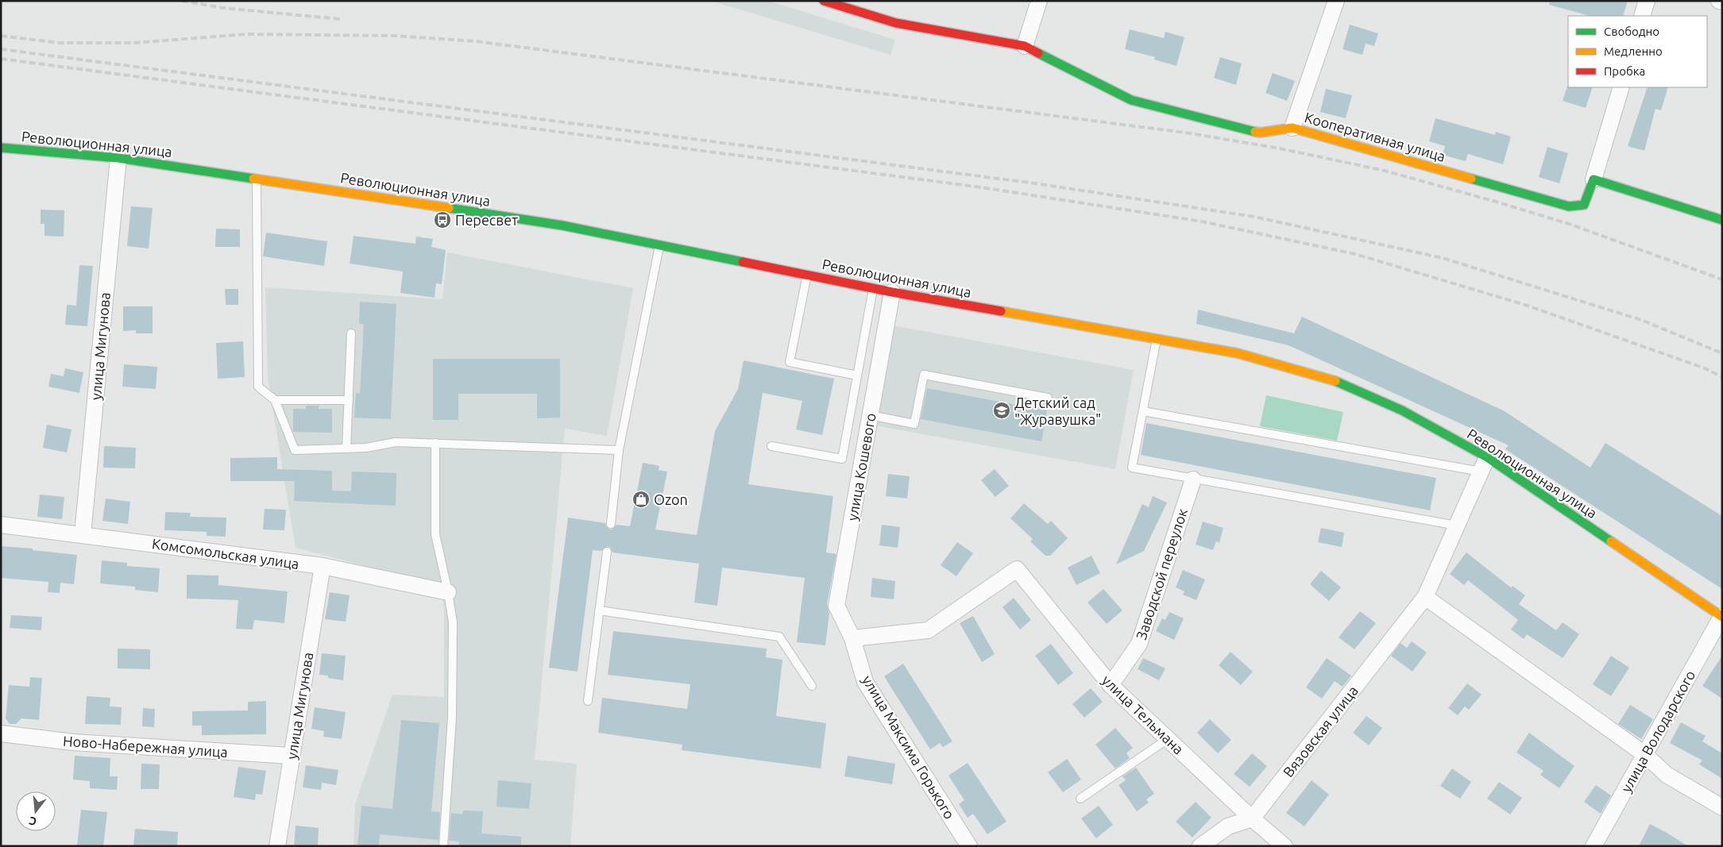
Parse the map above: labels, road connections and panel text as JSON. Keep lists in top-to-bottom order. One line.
{"streets":{"street":["Кооперативная улица","Революционная улица","улица Мигунова","улица Кошевого","Комсомольская улица","Заводской переулок","улица Тельмана","Вязовская улица","улица Володарского","Ново-Набережная улица","улица Максима Горького"]},"crossings":[["Революционная улица","улица Мигунова"],["Революционная улица","улица Кошевого"],["Революционная улица","Вязовская улица"],["Революционная улица","улица Володарского"],["улица Мигунова","Комсомольская улица"],["улица Мигунова","Ново-Набережная улица"],["улица Кошевого","улица Тельмана"],["улица Кошевого","улица Максима Горького"],["Заводской переулок","улица Тельмана"],["улица Тельмана","Вязовская улица"],["улица Тельмана","улица Максима Горького"]],"places":{"bus stop":["Пересвет"],"school or university":["Детский сад \"Журавушка\""],"shop":["Ozon"]},"legend":["Свободно","Медленно","Пробка"],"north":"bottom"}
